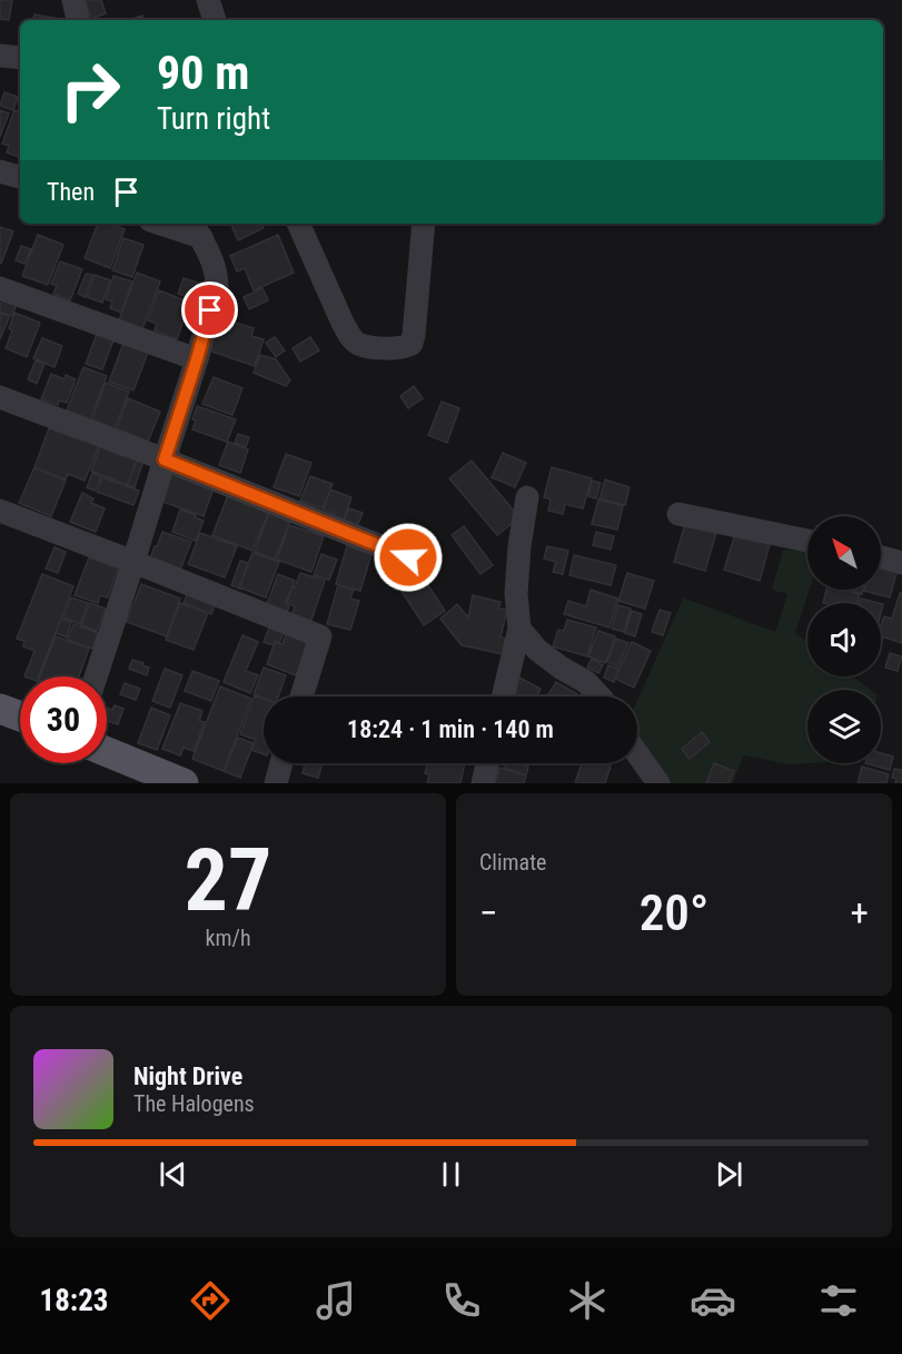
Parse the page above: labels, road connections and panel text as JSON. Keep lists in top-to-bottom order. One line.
{"north":"top left","page":{"turn":["90 m","Turn right"],"then":"Then","limit":"30","trip":"18:24 · 1 min · 140 m","tile":[["27","km/h"],"Climate"],"heat":["−","20°","+"],"song":["Night Drive","The Halogens"],"tabs":"18:23"}}
